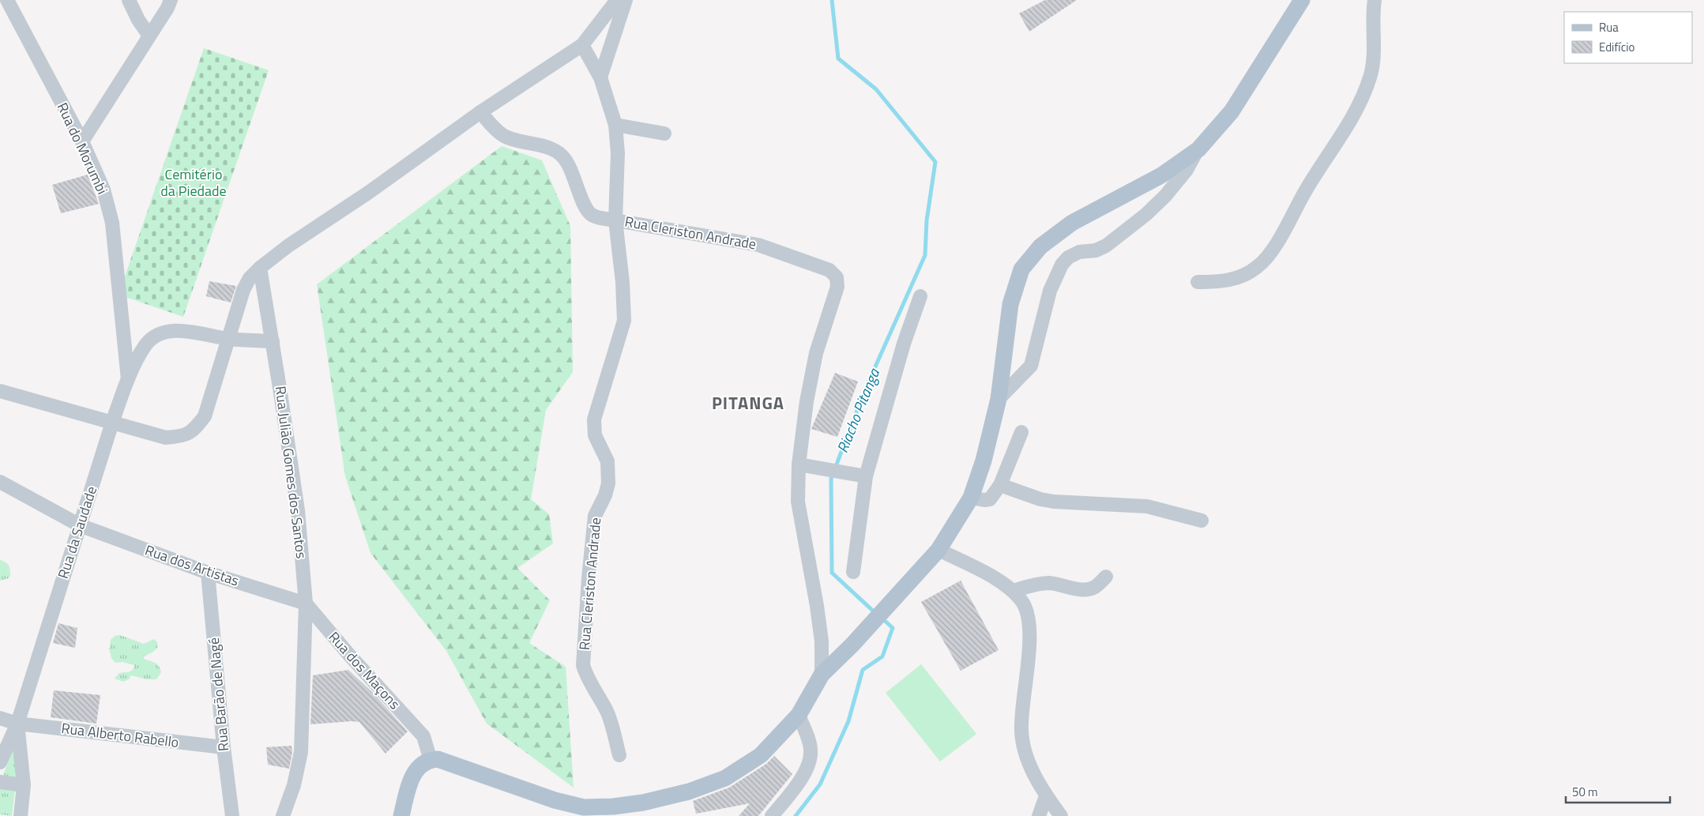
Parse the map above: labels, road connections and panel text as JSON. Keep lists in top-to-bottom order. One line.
{"streets":{"street":["Rua do Morumbi","Rua Cleriston Andrade","Rua Julião Gomes dos Santos","Rua da Saudade","Rua dos Artistas","Rua dos Maçons","Rua Barão de Nagé","Rua Alberto Rabello"]},"crossings":[["Rua do Morumbi","Rua da Saudade"],["Rua Julião Gomes dos Santos","Rua dos Artistas"],["Rua Julião Gomes dos Santos","Rua dos Maçons"],["Rua da Saudade","Rua dos Artistas"],["Rua da Saudade","Rua Alberto Rabello"],["Rua dos Artistas","Rua dos Maçons"],["Rua dos Artistas","Rua Barão de Nagé"],["Rua Barão de Nagé","Rua Alberto Rabello"]],"districts":["PITANGA"],"water":["Riacho Pitanga"],"parks":["Cemitério da Piedade"],"legend":["Rua","Edifício"],"scale_bar":"50 m"}
